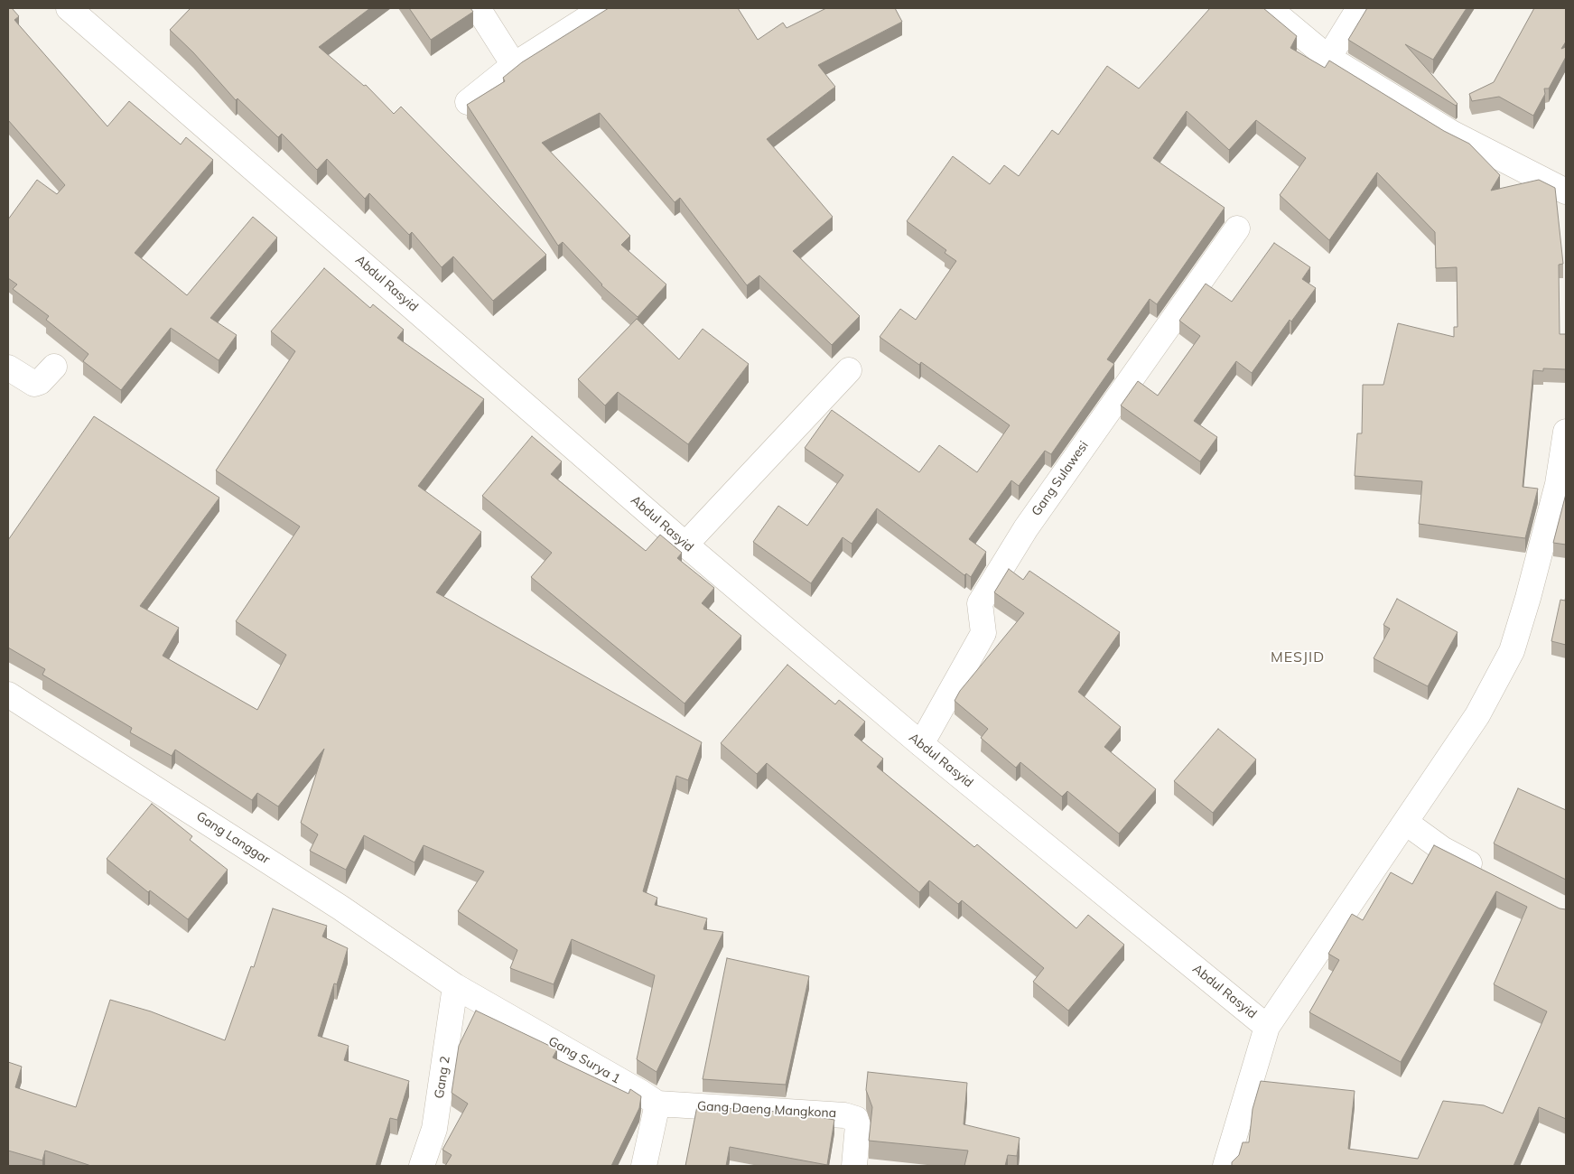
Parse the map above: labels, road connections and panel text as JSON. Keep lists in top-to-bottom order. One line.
{"streets":{"street":["Abdul Rasyid","Gang Sulawesi","Gang Langgar","Gang Surya 1","Gang 2","Gang Daeng Mangkona"]},"crossings":[["Abdul Rasyid","Gang Sulawesi"],["Gang Langgar","Gang Surya 1"],["Gang Langgar","Gang 2"],["Gang Surya 1","Gang 2"],["Gang Surya 1","Gang Daeng Mangkona"]],"districts":["MESJID"]}
